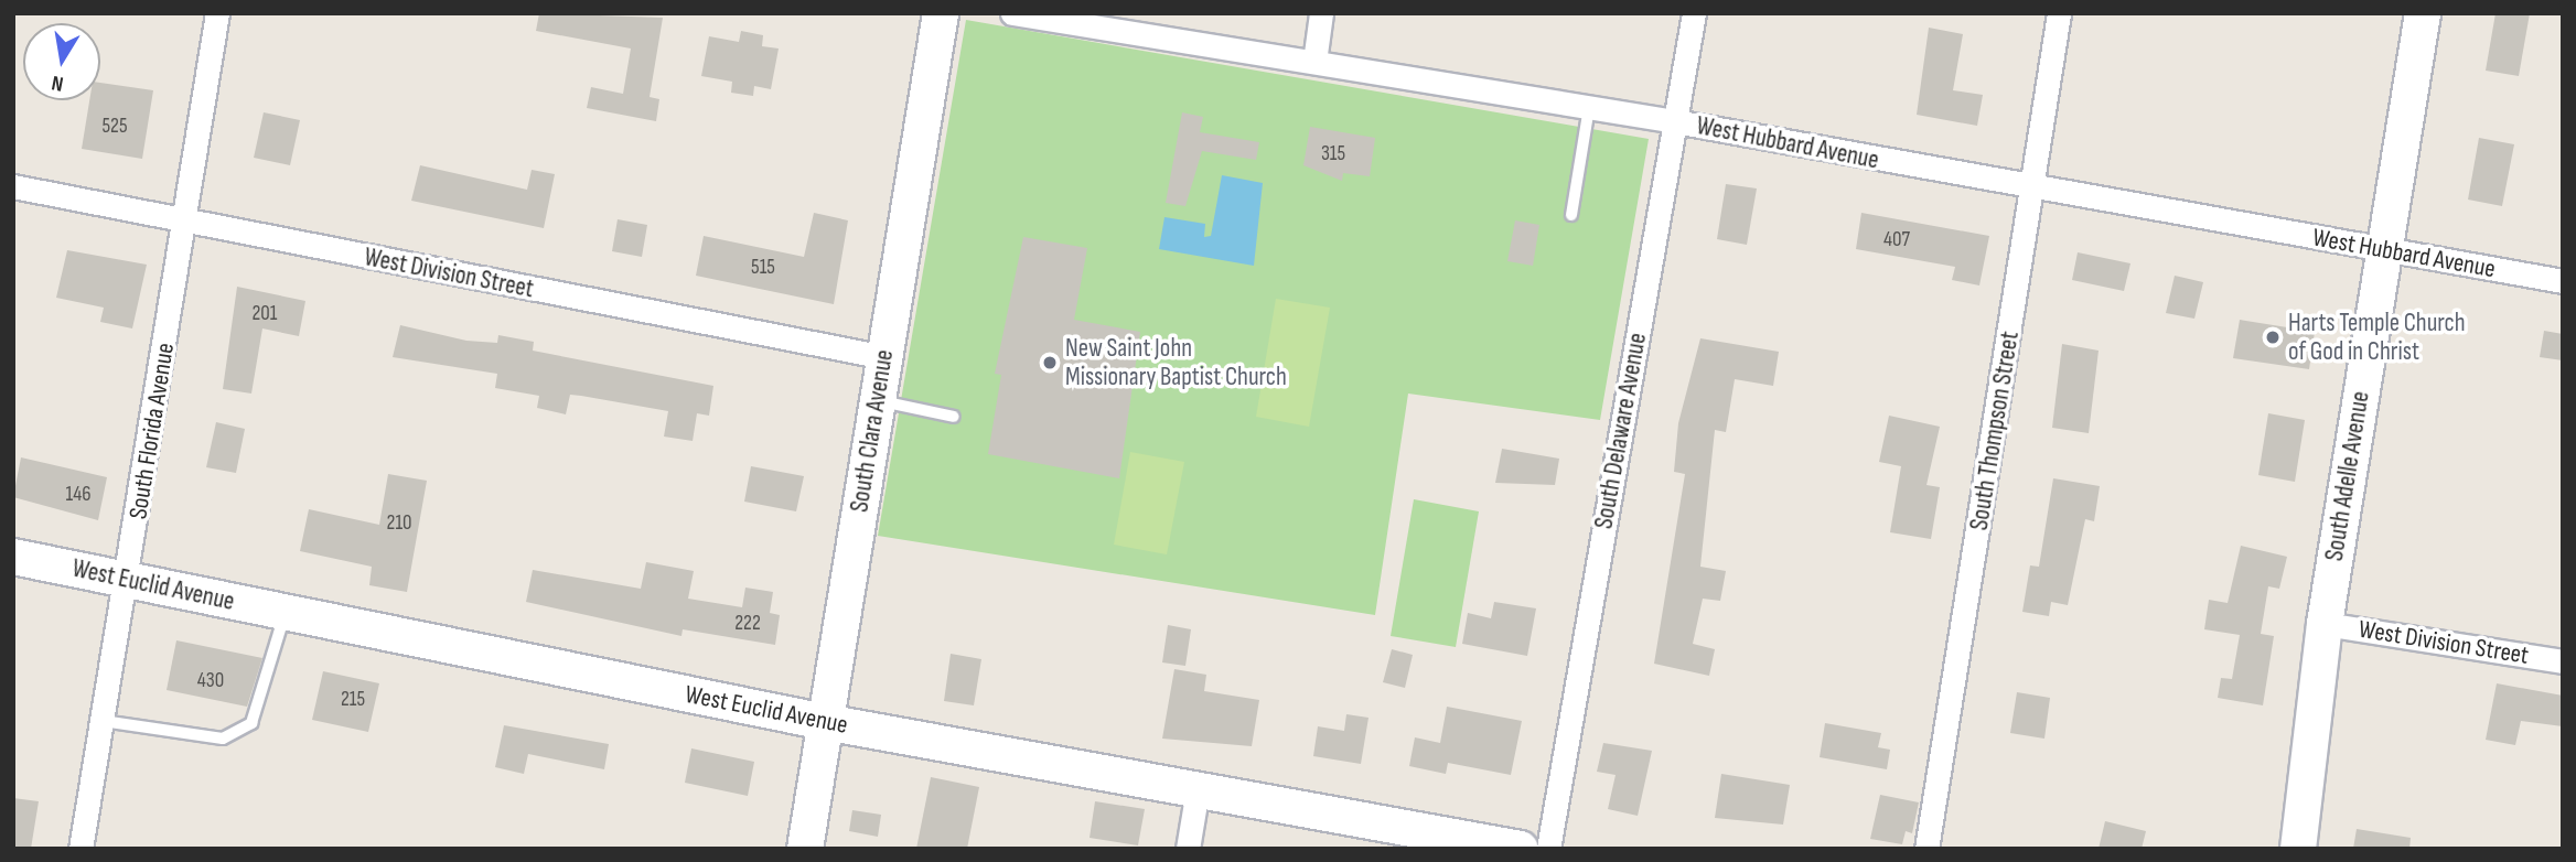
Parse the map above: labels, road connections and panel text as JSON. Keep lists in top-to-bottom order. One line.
{"streets":{"street":["West Hubbard Avenue","West Division Street","South Florida Avenue","South Clara Avenue","South Delaware Avenue","South Thompson Street","South Adelle Avenue","West Euclid Avenue"]},"crossings":[["West Hubbard Avenue","South Delaware Avenue"],["West Hubbard Avenue","South Thompson Street"],["West Hubbard Avenue","South Adelle Avenue"],["West Division Street","South Florida Avenue"],["West Division Street","South Clara Avenue"],["West Division Street","South Adelle Avenue"],["South Florida Avenue","West Euclid Avenue"],["South Clara Avenue","West Euclid Avenue"]],"places":["Harts Temple Church of God in Christ","New Saint John Missionary Baptist Church"],"house_numbers":["525","315","407","515","201","146","210","222","430","215"],"north":"bottom"}
